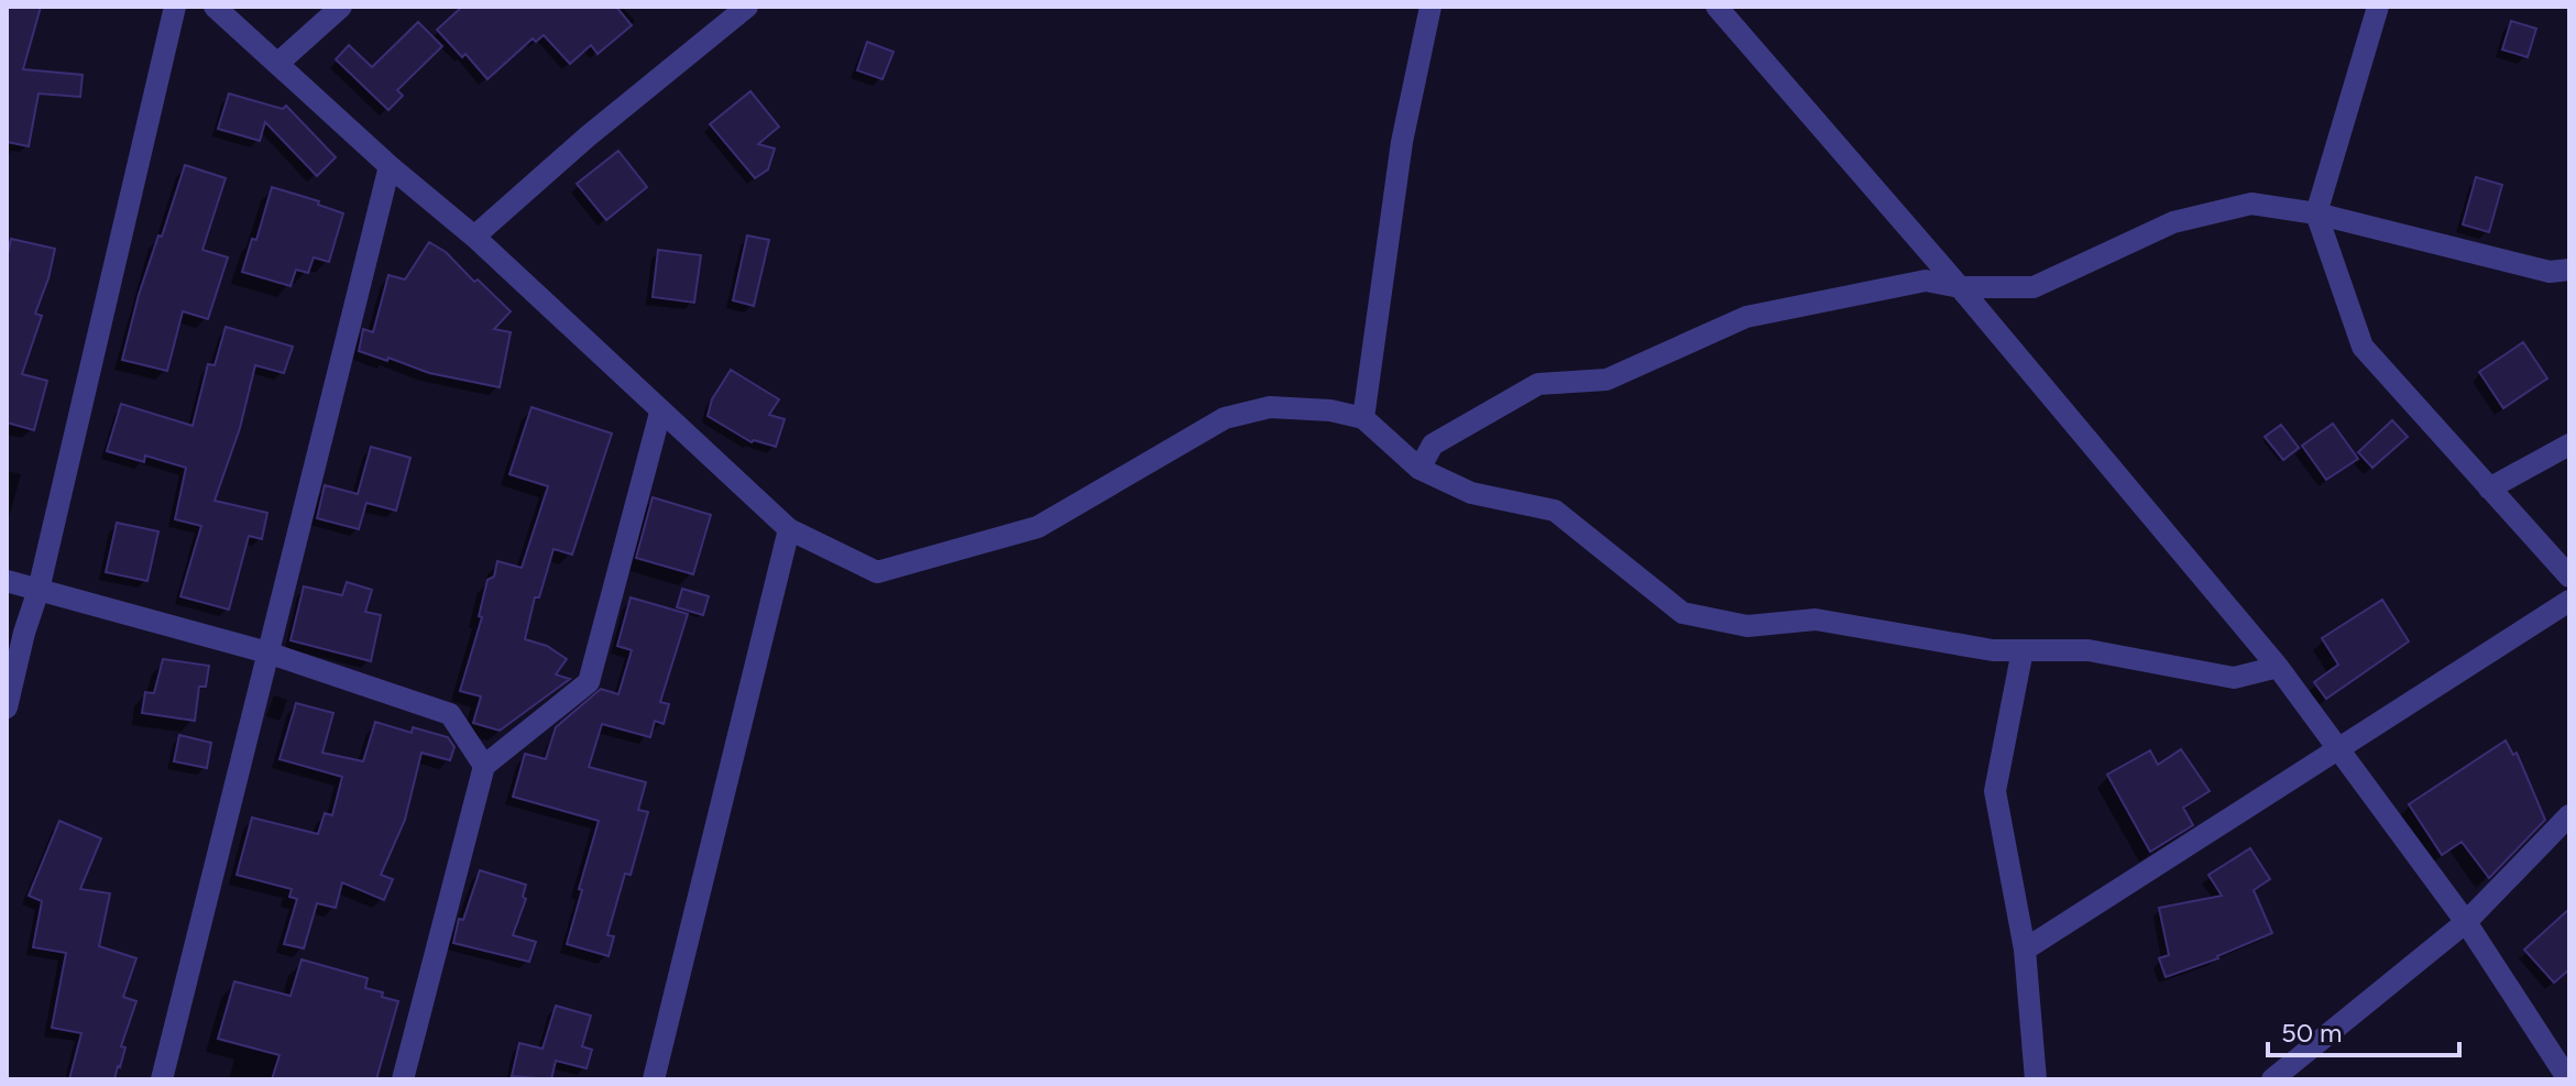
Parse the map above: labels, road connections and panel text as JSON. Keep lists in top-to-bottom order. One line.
{"scale_bar":"50 m"}
